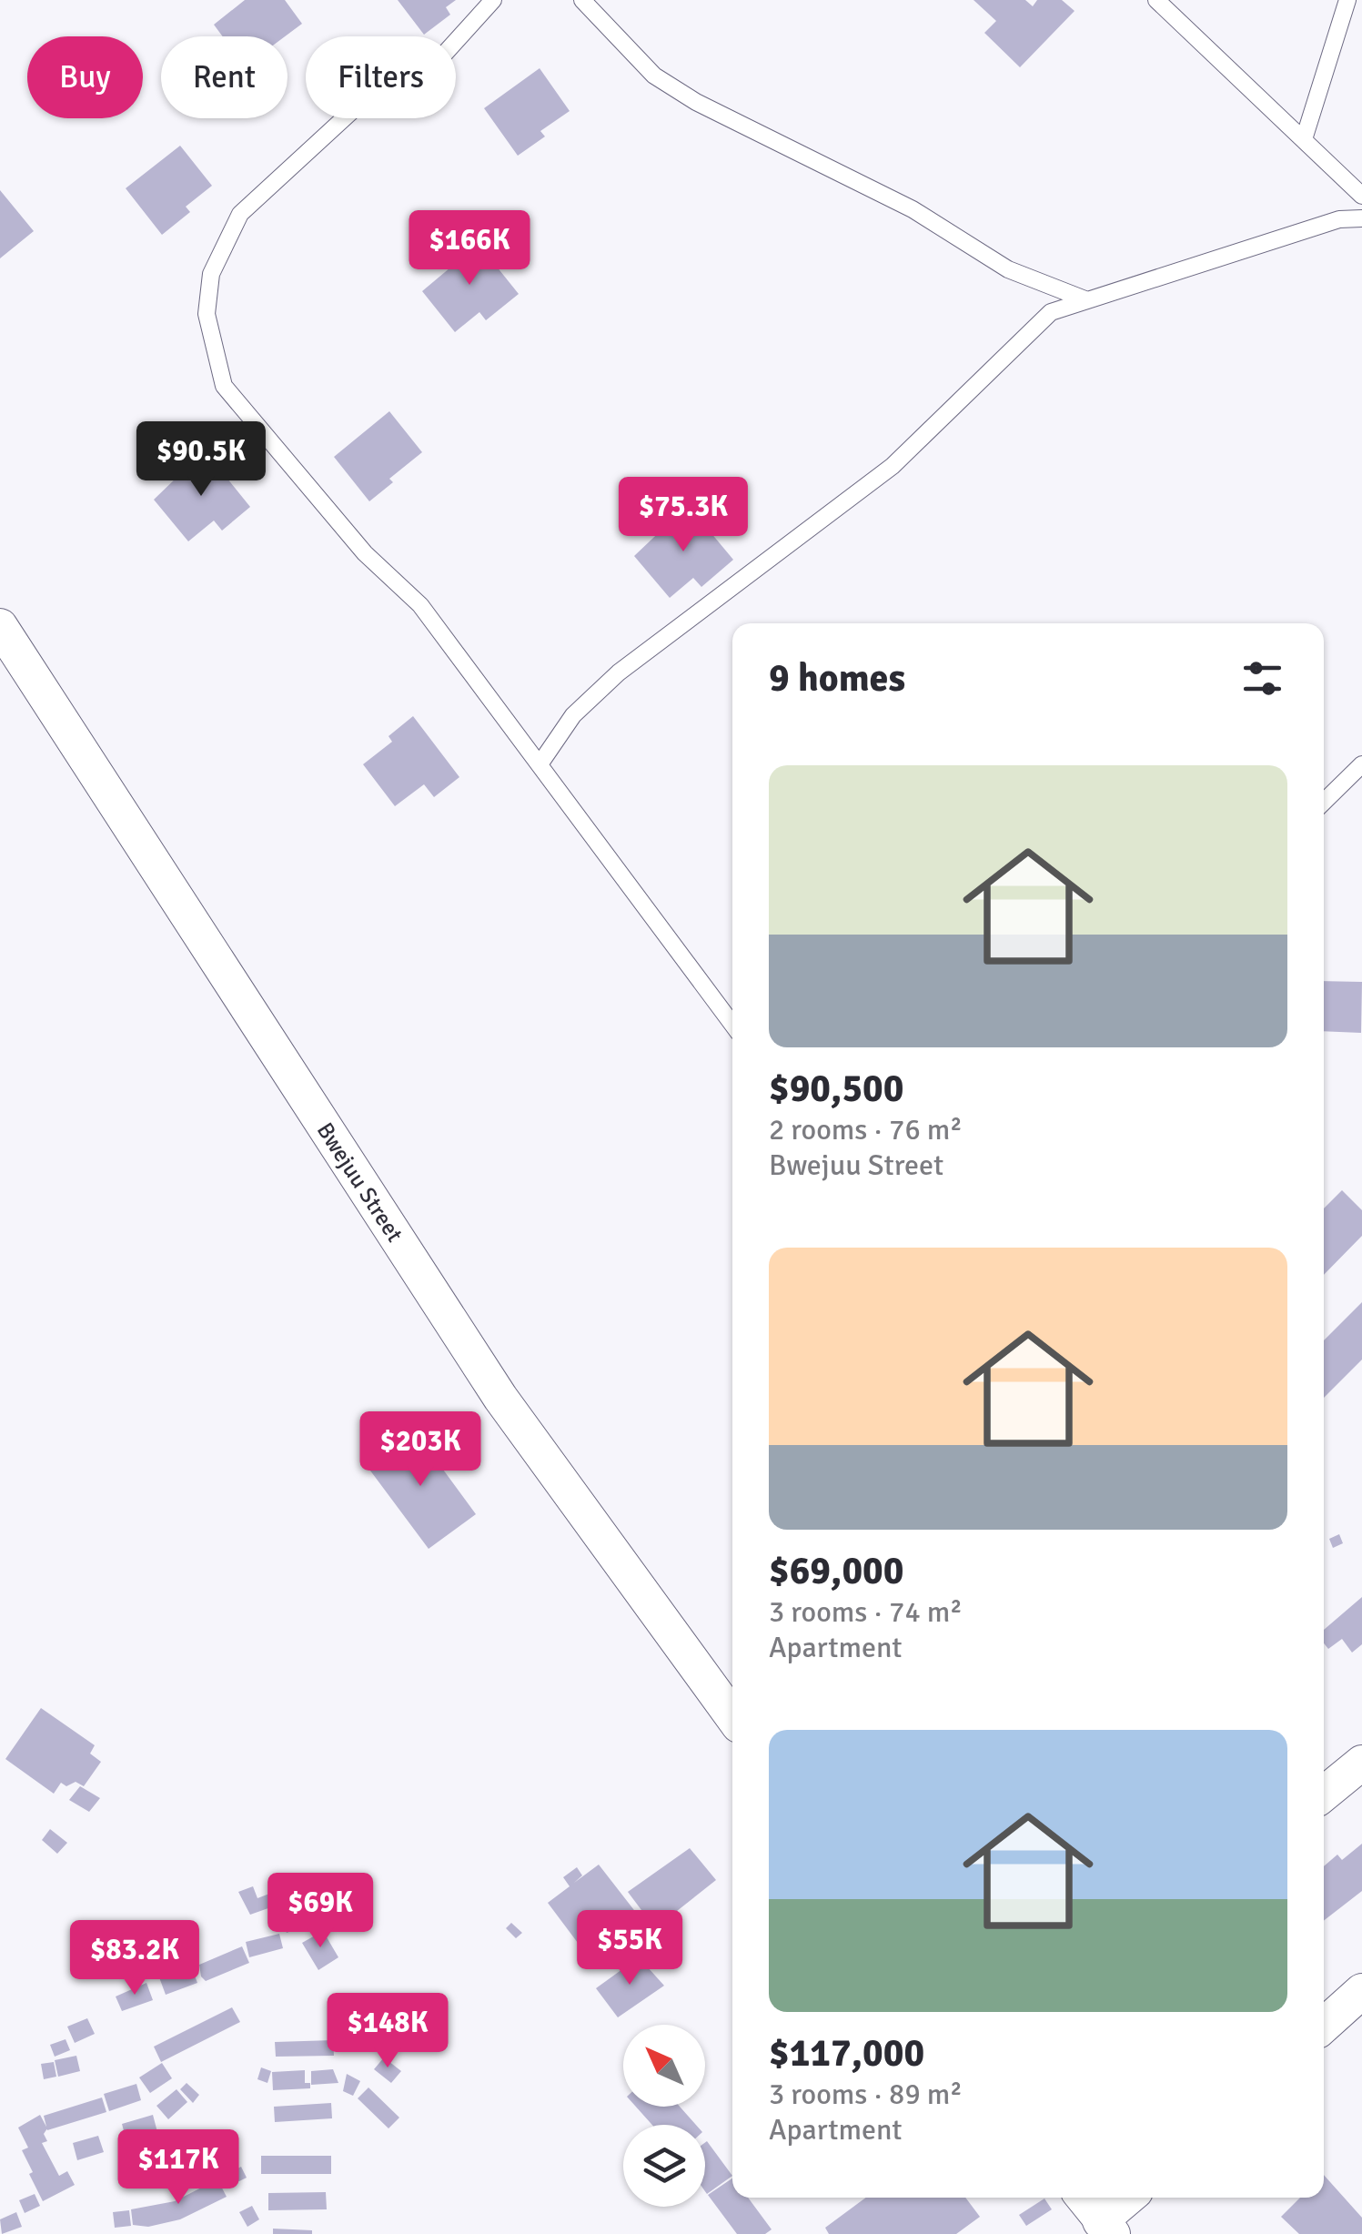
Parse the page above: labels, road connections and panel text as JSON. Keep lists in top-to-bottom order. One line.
{"streets":{"street":["Bwejuu Street"]},"north":"top left","page":{"chip":["Buy","Rent","Filters"],"price":["$166K","$90.5K","$75.3K","$203K","$69K","$55K","$83.2K","$148K","$117K"],"heading":"9 homes","list":[{"name":"$90,500","note":"2 rooms · 76 m² · Bwejuu Street"},{"name":"$69,000","note":"3 rooms · 74 m² · Apartment"},{"name":"$117,000","note":"3 rooms · 89 m² · Apartment"}]}}
